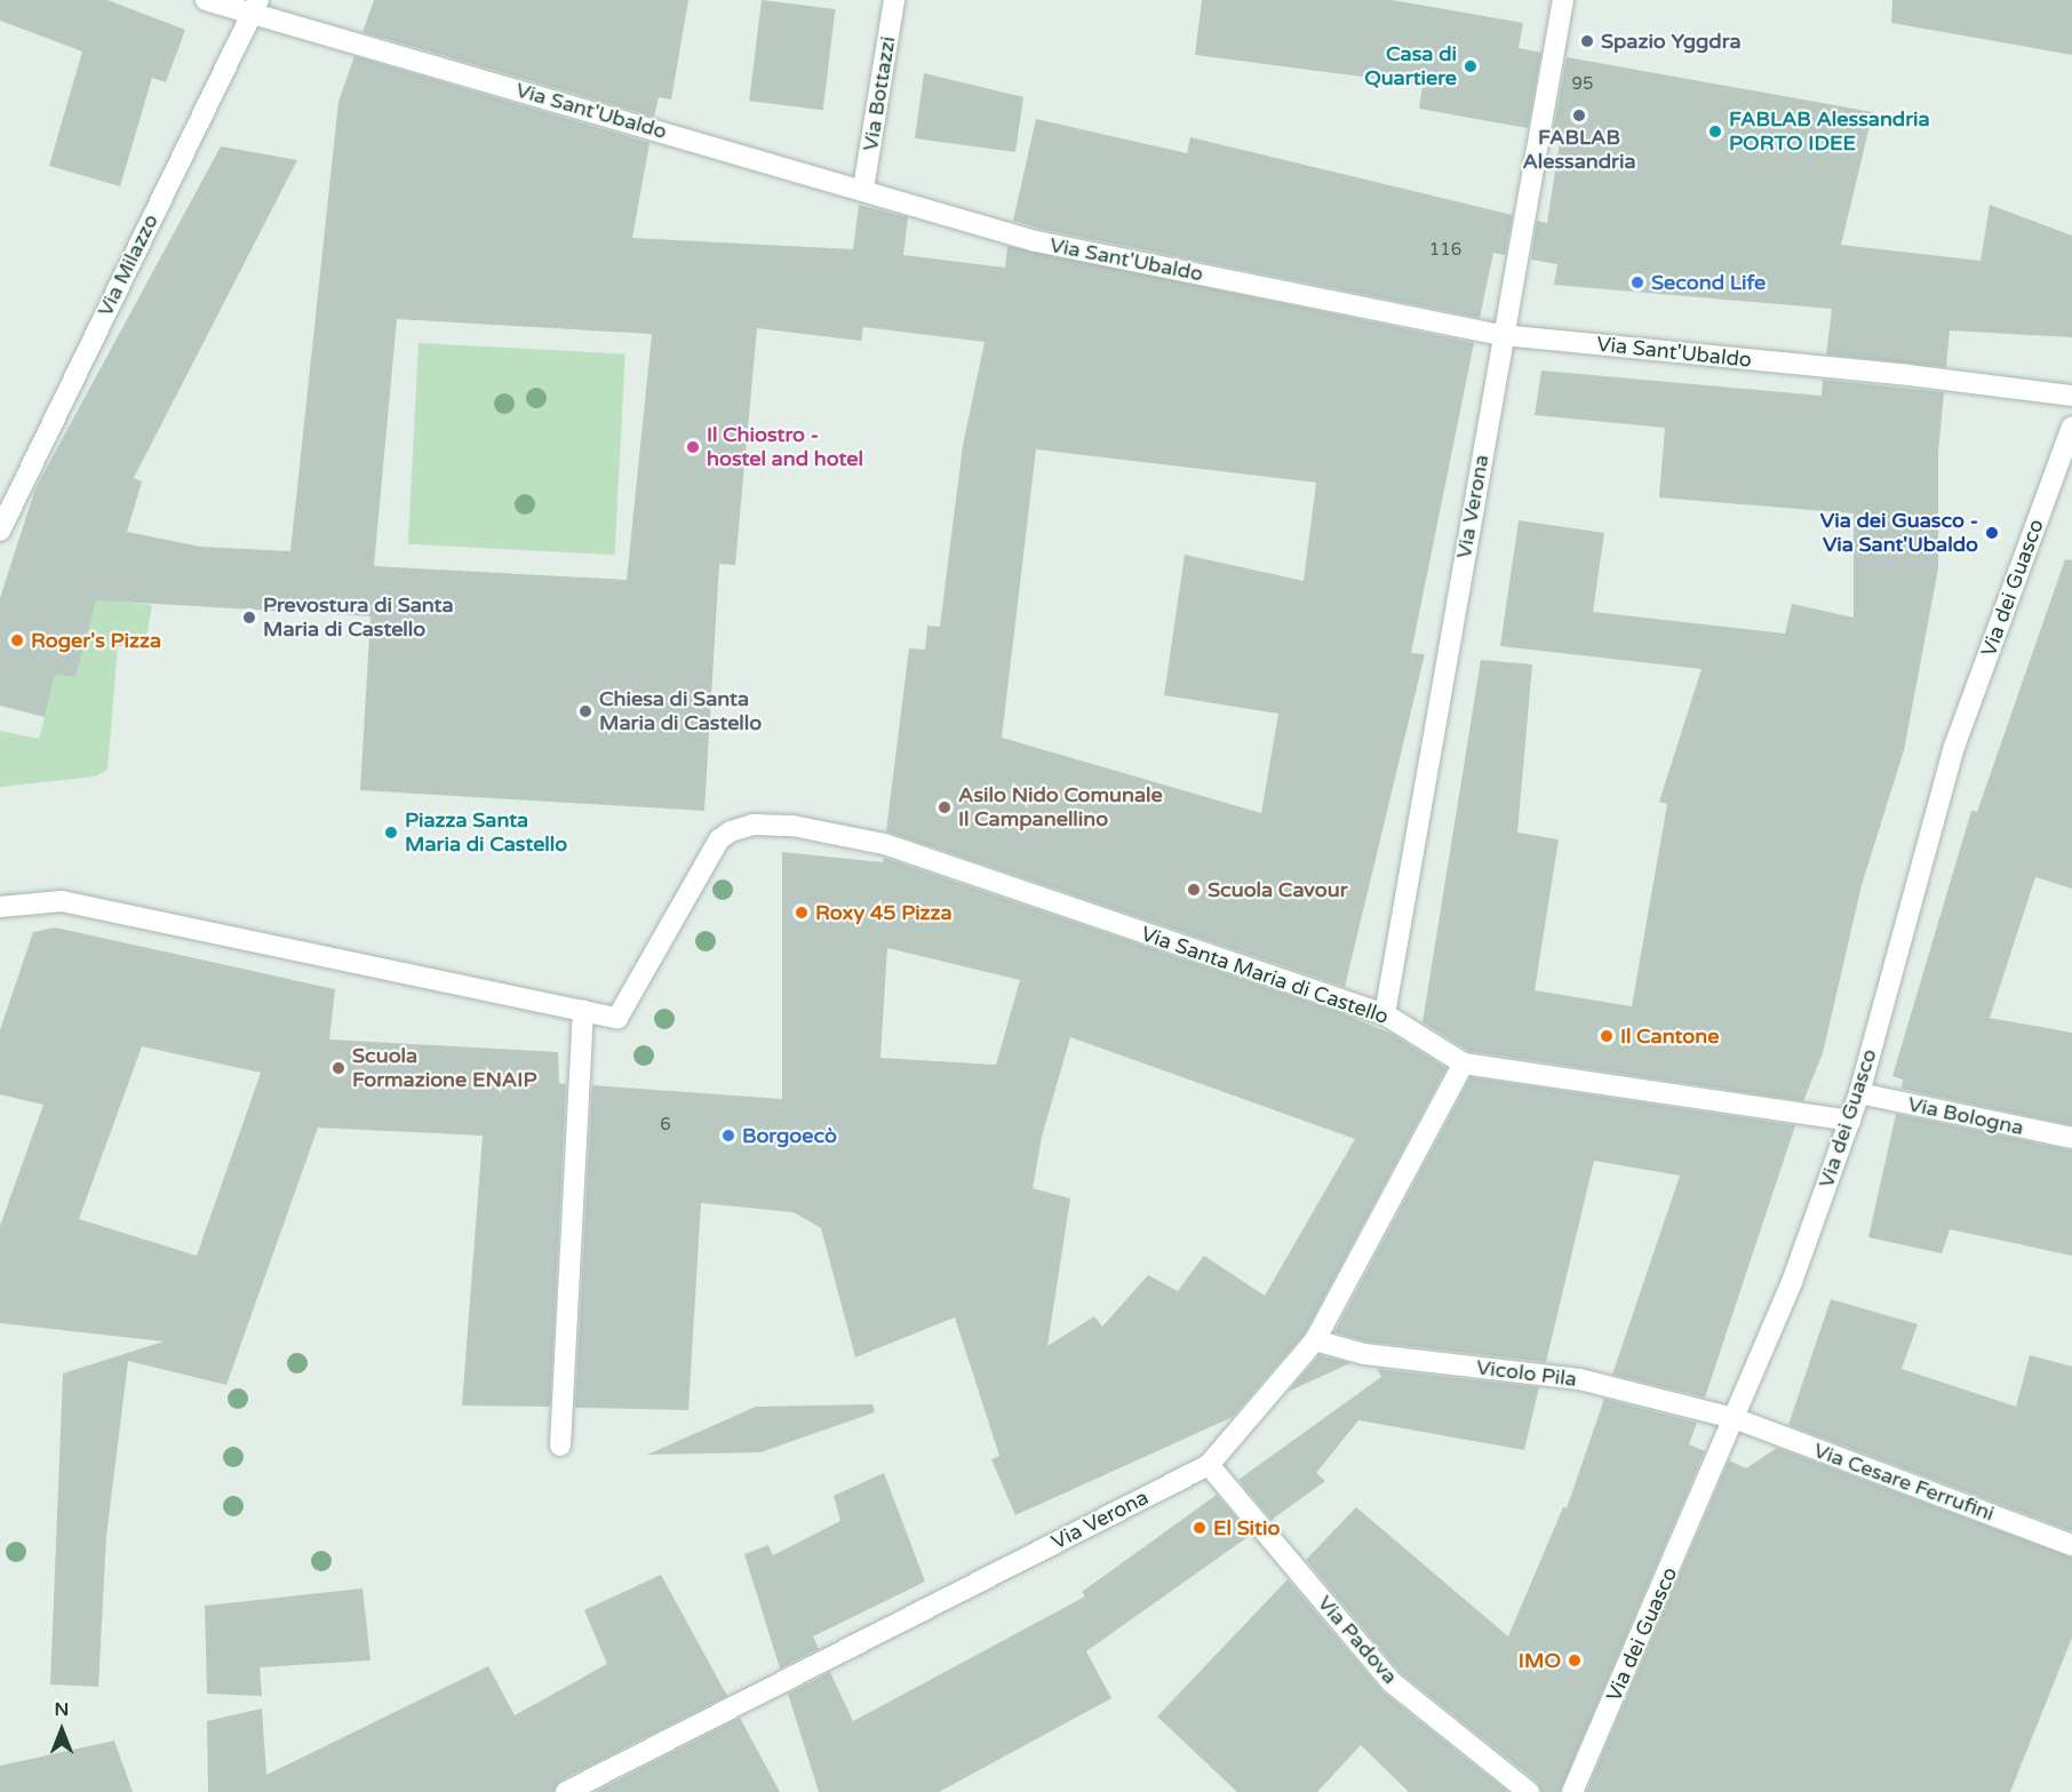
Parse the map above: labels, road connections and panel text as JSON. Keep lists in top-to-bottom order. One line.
{"streets":{"street":["Via Bottazzi","Via Sant'Ubaldo","Via Milazzo","Via Verona","Via dei Guasco","Via Santa Maria di Castello","Via Bologna","Vicolo Pila","Via Cesare Ferrufini","Via Padova"]},"crossings":[["Via Bottazzi","Via Sant'Ubaldo"],["Via Sant'Ubaldo","Via Milazzo"],["Via Sant'Ubaldo","Via Verona"],["Via Verona","Via Santa Maria di Castello"],["Via Verona","Vicolo Pila"],["Via Verona","Via Padova"],["Via dei Guasco","Via Santa Maria di Castello"],["Via dei Guasco","Via Bologna"],["Via dei Guasco","Vicolo Pila"],["Via dei Guasco","Via Cesare Ferrufini"],["Vicolo Pila","Via Cesare Ferrufini"]],"places":["Spazio Yggdra","Casa di Quartiere","FABLAB Alessandria","FABLAB Alessandria PORTO IDEE","Second Life","Il Chiostro - hostel and hotel","Via dei Guasco - Via Sant'Ubaldo","Prevostura di Santa Maria di Castello","Roger's Pizza","Chiesa di Santa Maria di Castello","Asilo Nido Comunale Il Campanellino","Piazza Santa Maria di Castello","Scuola Cavour","Roxy 45 Pizza","Il Cantone","Scuola Formazione ENAIP","Borgoecò","El Sitio","IMO"],"house_numbers":["95","116","6"],"north":"top"}
